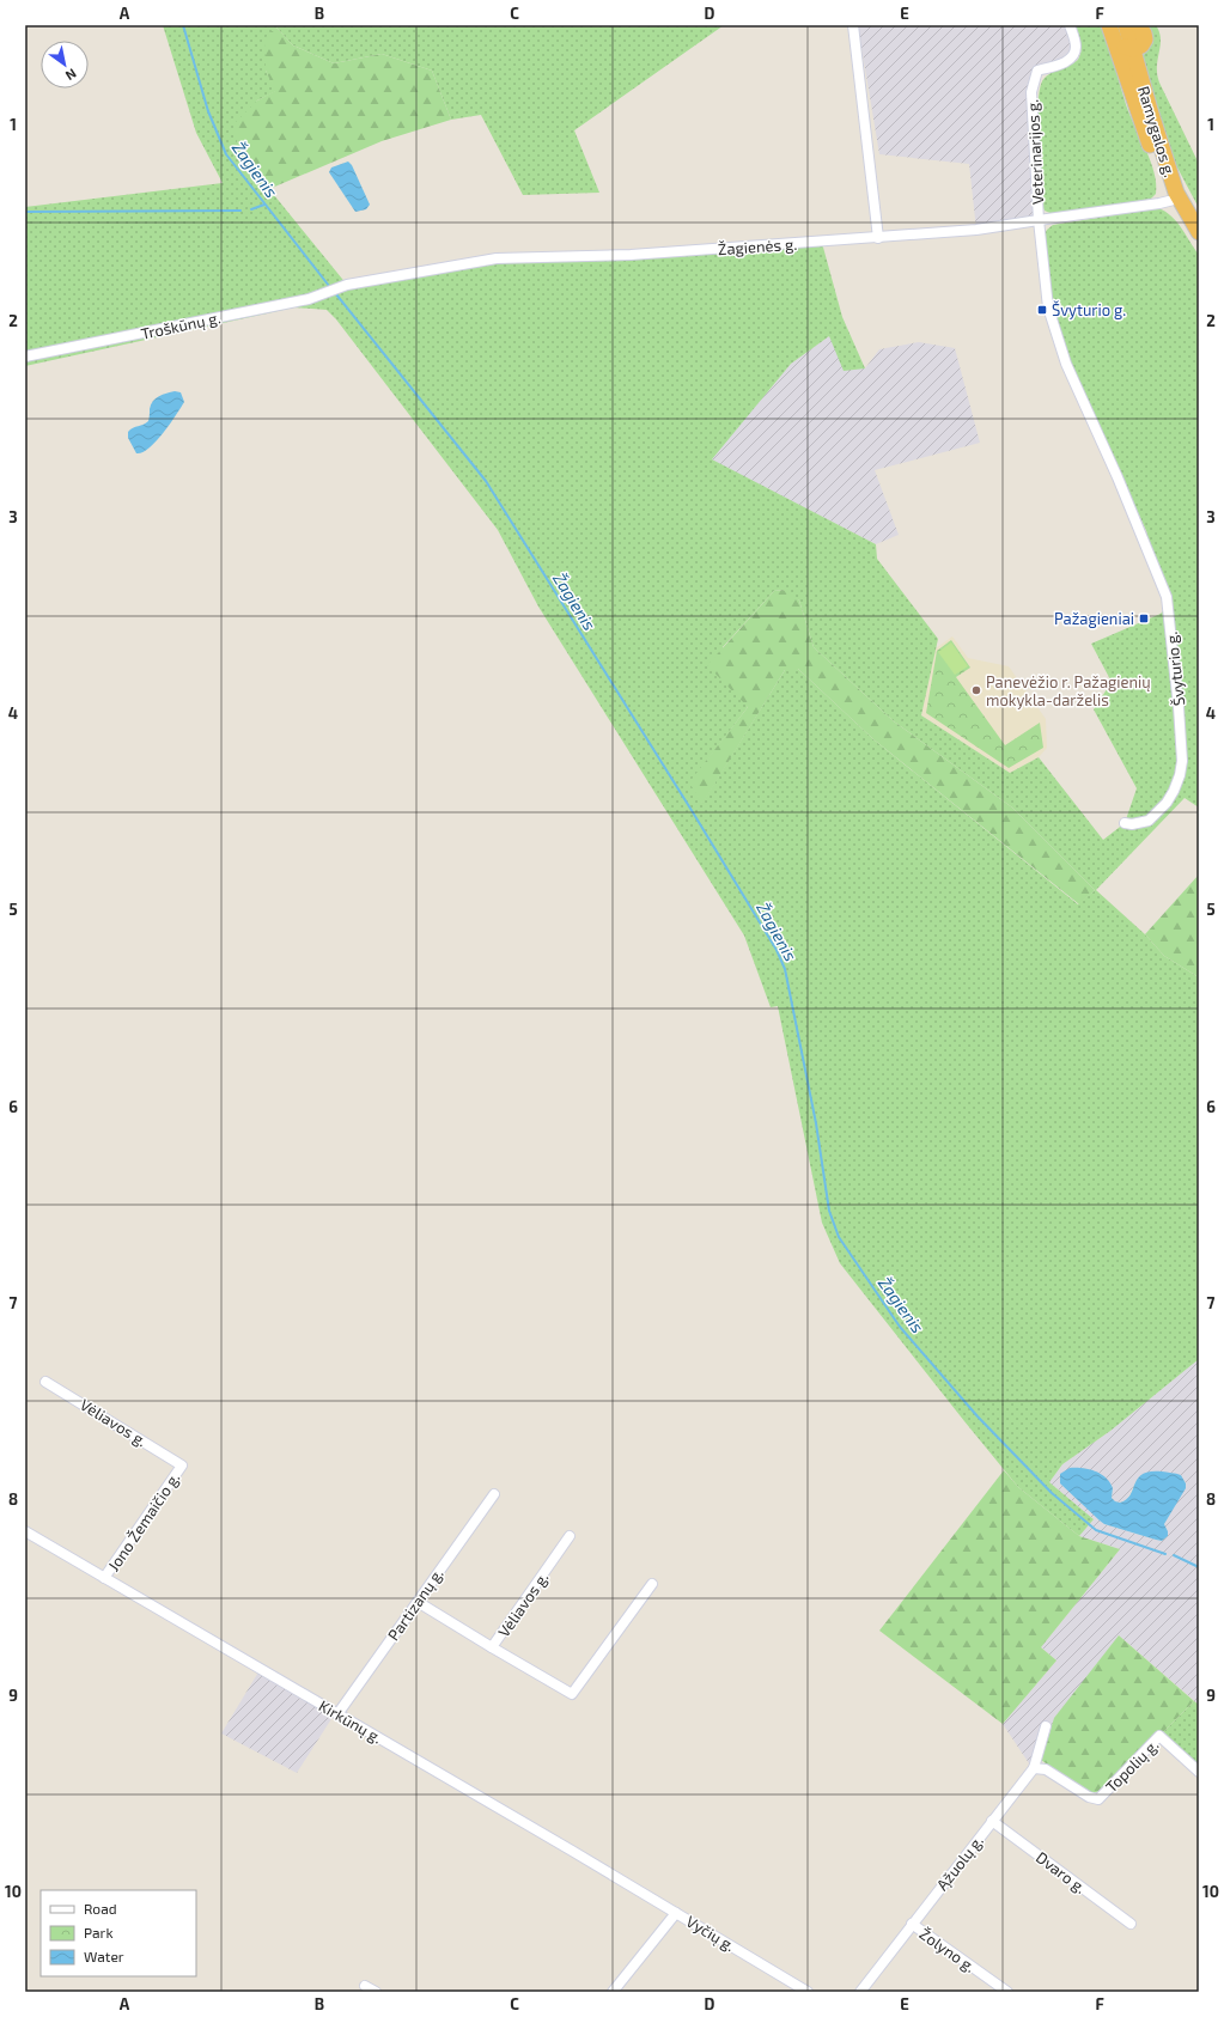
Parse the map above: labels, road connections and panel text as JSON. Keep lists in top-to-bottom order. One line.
{"streets":{"highway":["Ramygalos g."],"street":["Veterinarijos g.","Žagienės g.","Troškūnų g.","Švyturio g.","Vėliavos g.","Jono Žemaičio g.","Partizanų g.","Kirkūnų g.","Topolių g.","Ąžuolų g.","Dvaro g.","Vyčių g.","Žolyno g."]},"crossings":[["Ramygalos g.","Žagienės g."],["Veterinarijos g.","Žagienės g."],["Veterinarijos g.","Švyturio g."],["Žagienės g.","Troškūnų g."],["Žagienės g.","Švyturio g."],["Vėliavos g.","Jono Žemaičio g."],["Vėliavos g.","Partizanų g."],["Jono Žemaičio g.","Kirkūnų g."],["Partizanų g.","Kirkūnų g."],["Kirkūnų g.","Vyčių g."],["Topolių g.","Ąžuolų g."],["Ąžuolų g.","Dvaro g."],["Ąžuolų g.","Žolyno g."]],"water":["Žagienis"],"places":{"transit":["Švyturio g.","Pažagieniai"],"other":["Panevėžio r. Pažagienių mokykla-darželis"]},"legend":["Road","Park","Water"],"north":"bottom right","grid":{"columns":["A","B","C","D","E","F"],"rows":["1","2","3","4","5","6","7","8","9","10"]}}
